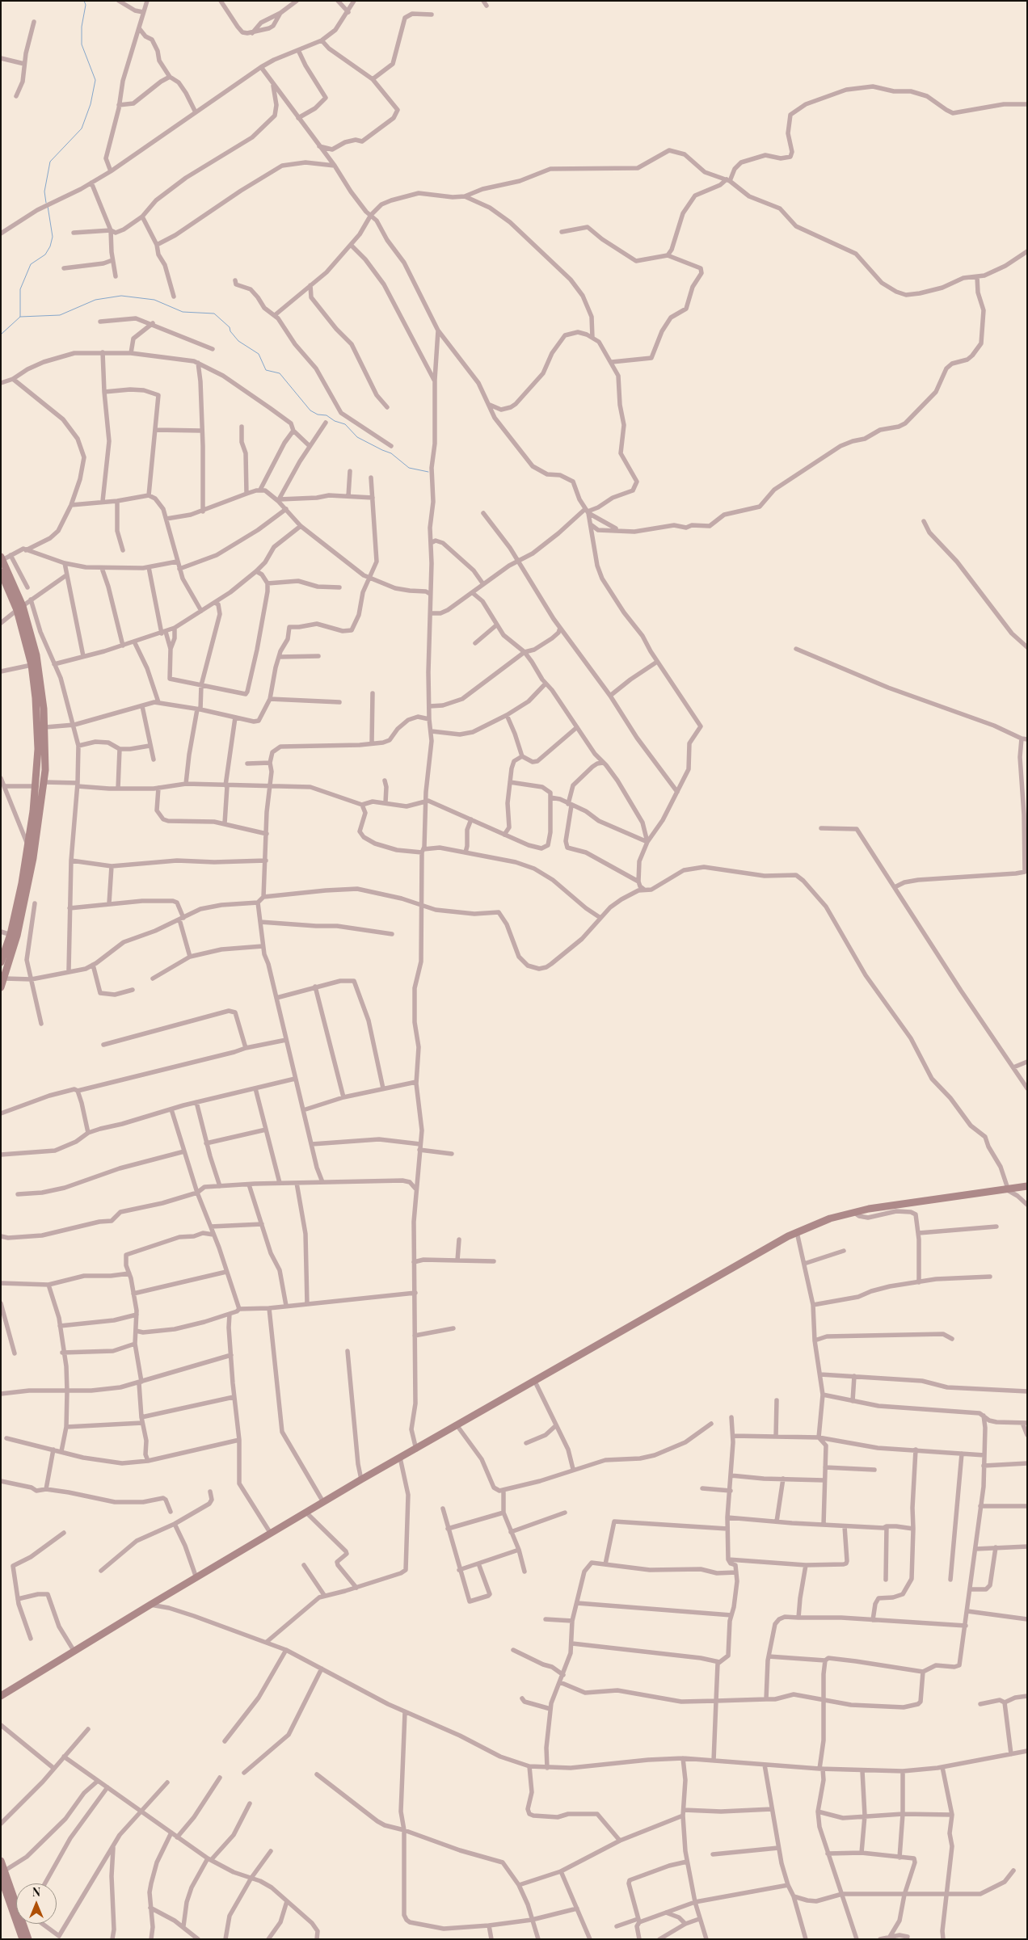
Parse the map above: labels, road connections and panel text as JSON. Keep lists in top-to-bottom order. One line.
{"north":"top"}
